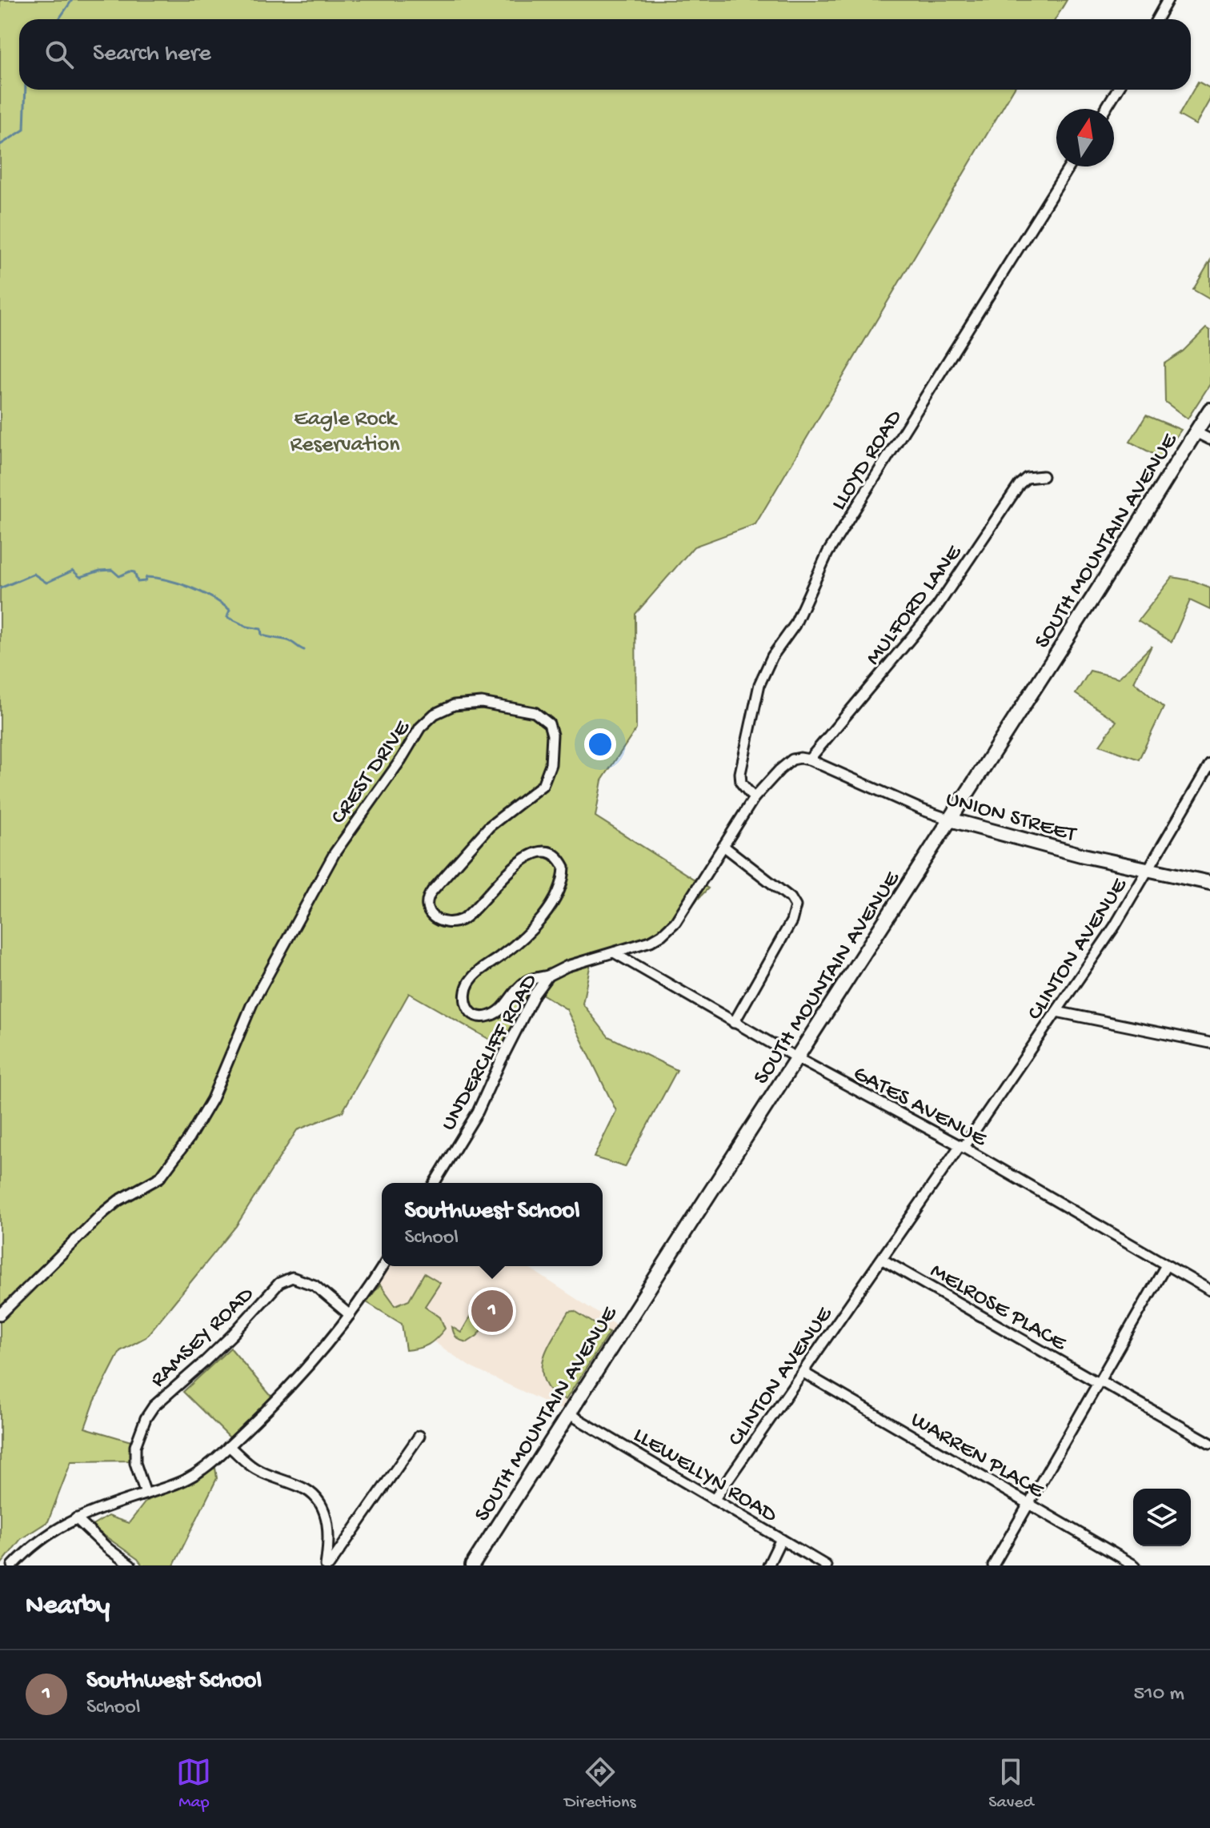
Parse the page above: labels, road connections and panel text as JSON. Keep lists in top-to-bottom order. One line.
{"streets":{"street":["LLOYD ROAD","SOUTH MOUNTAIN AVENUE","MULFORD LANE","CREST DRIVE","UNION STREET","CLINTON AVENUE","UNDERCLIFF ROAD","GATES AVENUE","MELROSE PLACE","RAMSEY ROAD","WARREN PLACE","LLEWELLYN ROAD"]},"crossings":[["LLOYD ROAD","UNDERCLIFF ROAD"],["SOUTH MOUNTAIN AVENUE","UNION STREET"],["SOUTH MOUNTAIN AVENUE","GATES AVENUE"],["SOUTH MOUNTAIN AVENUE","LLEWELLYN ROAD"],["MULFORD LANE","UNION STREET"],["MULFORD LANE","UNDERCLIFF ROAD"],["CREST DRIVE","UNDERCLIFF ROAD"],["UNION STREET","CLINTON AVENUE"],["UNION STREET","UNDERCLIFF ROAD"],["CLINTON AVENUE","GATES AVENUE"],["CLINTON AVENUE","MELROSE PLACE"],["CLINTON AVENUE","WARREN PLACE"],["CLINTON AVENUE","LLEWELLYN ROAD"],["UNDERCLIFF ROAD","GATES AVENUE"]],"parks":["Eagle Rock Reservation"],"north":"top","page":{"search":"Search here","popup":["Southwest School","School"],"pins":"1","heading":"Nearby","list":[{"mark":"1","name":"Southwest School","note":"School","value":"510 m"}],"nav":["Map","Directions","Saved"]}}
